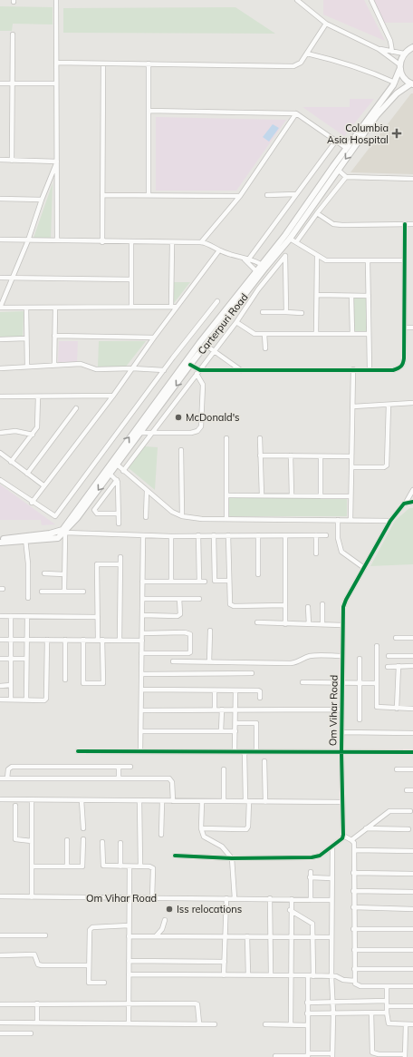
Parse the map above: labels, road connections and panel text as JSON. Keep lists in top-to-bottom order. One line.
{"streets":{"main road":["Carterpuri Road"],"street":["Om Vihar Road"]},"places":{"health":["Columbia Asia Hospital"],"other":["McDonald's","Iss relocations"]}}
